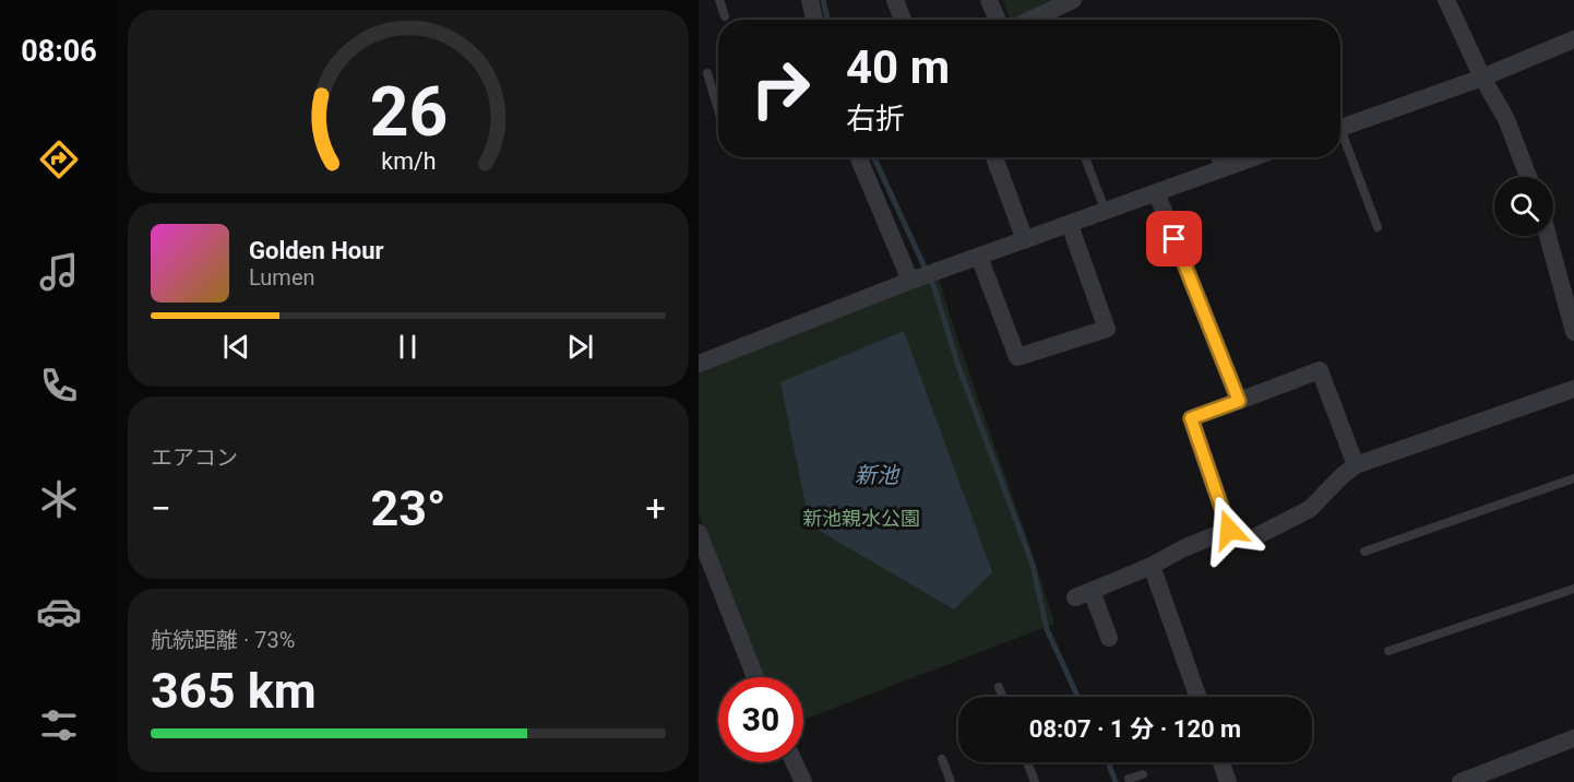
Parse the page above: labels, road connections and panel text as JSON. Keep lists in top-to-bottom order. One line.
{"water":["新池"],"parks":["新池親水公園"],"page":{"tabs":"08:06","turn":["40 m","右折"],"song":["Golden Hour","Lumen"],"tile":["エアコン",["航続距離 · 73%","365 km"]],"heat":["−","23°","+"],"limit":"30","trip":"08:07 · 1 分 · 120 m","gauge":["26","km/h"]}}
